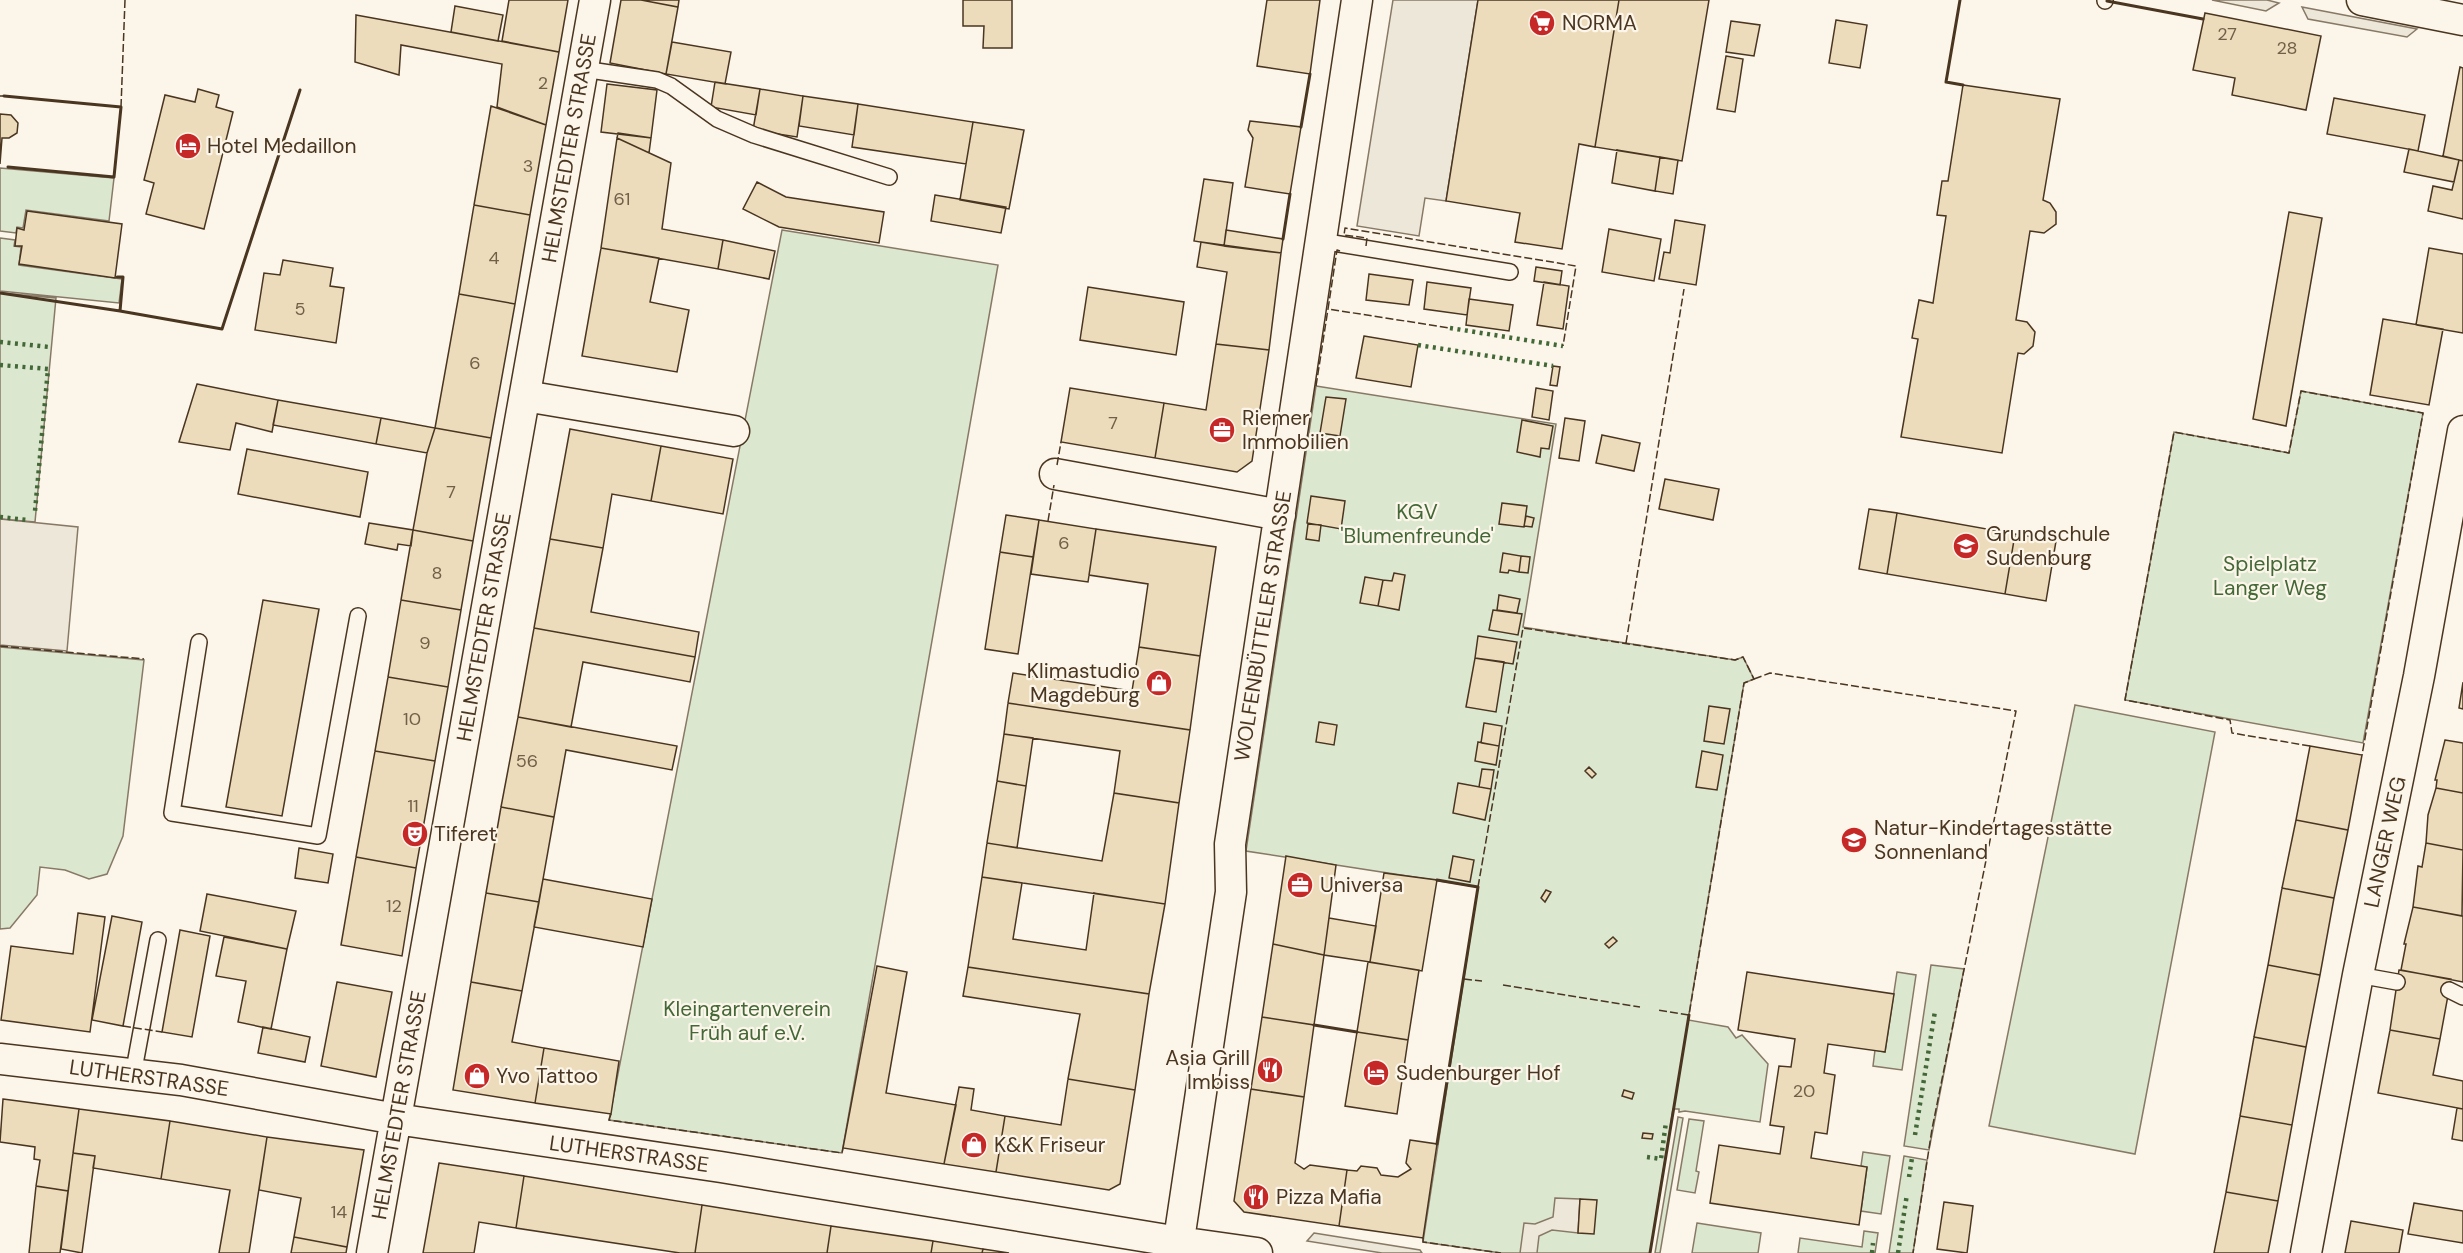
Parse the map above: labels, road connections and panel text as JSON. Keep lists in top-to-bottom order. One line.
{"streets":{"street":["HELMSTEDTER STRASSE","WOLFENBÜTTELER STRASSE","LANGER WEG","LUTHERSTRASSE"]},"crossings":[["HELMSTEDTER STRASSE","LUTHERSTRASSE"],["WOLFENBÜTTELER STRASSE","LUTHERSTRASSE"]],"parks":["KGV 'Blumenfreunde'","Spielplatz Langer Weg","Kleingartenverein Früh auf e.V."],"places":{"supermarket":["NORMA"],"hotel":["Hotel Medaillon","Sudenburger Hof"],"office":["Riemer Immobilien","Universa"],"school or university":["Grundschule Sudenburg","Natur-Kindertagesstätte Sonnenland"],"shop":["Klimastudio Magdeburg","Yvo Tattoo","K&K Friseur"],"theatre":["Tiferet"],"restaurant":["Asia Grill Imbiss","Pizza Mafia"]},"house_numbers":["27","28","2","3","61","4","5","6","7","7","6","8","9","10","56","11","12","20","14"]}
